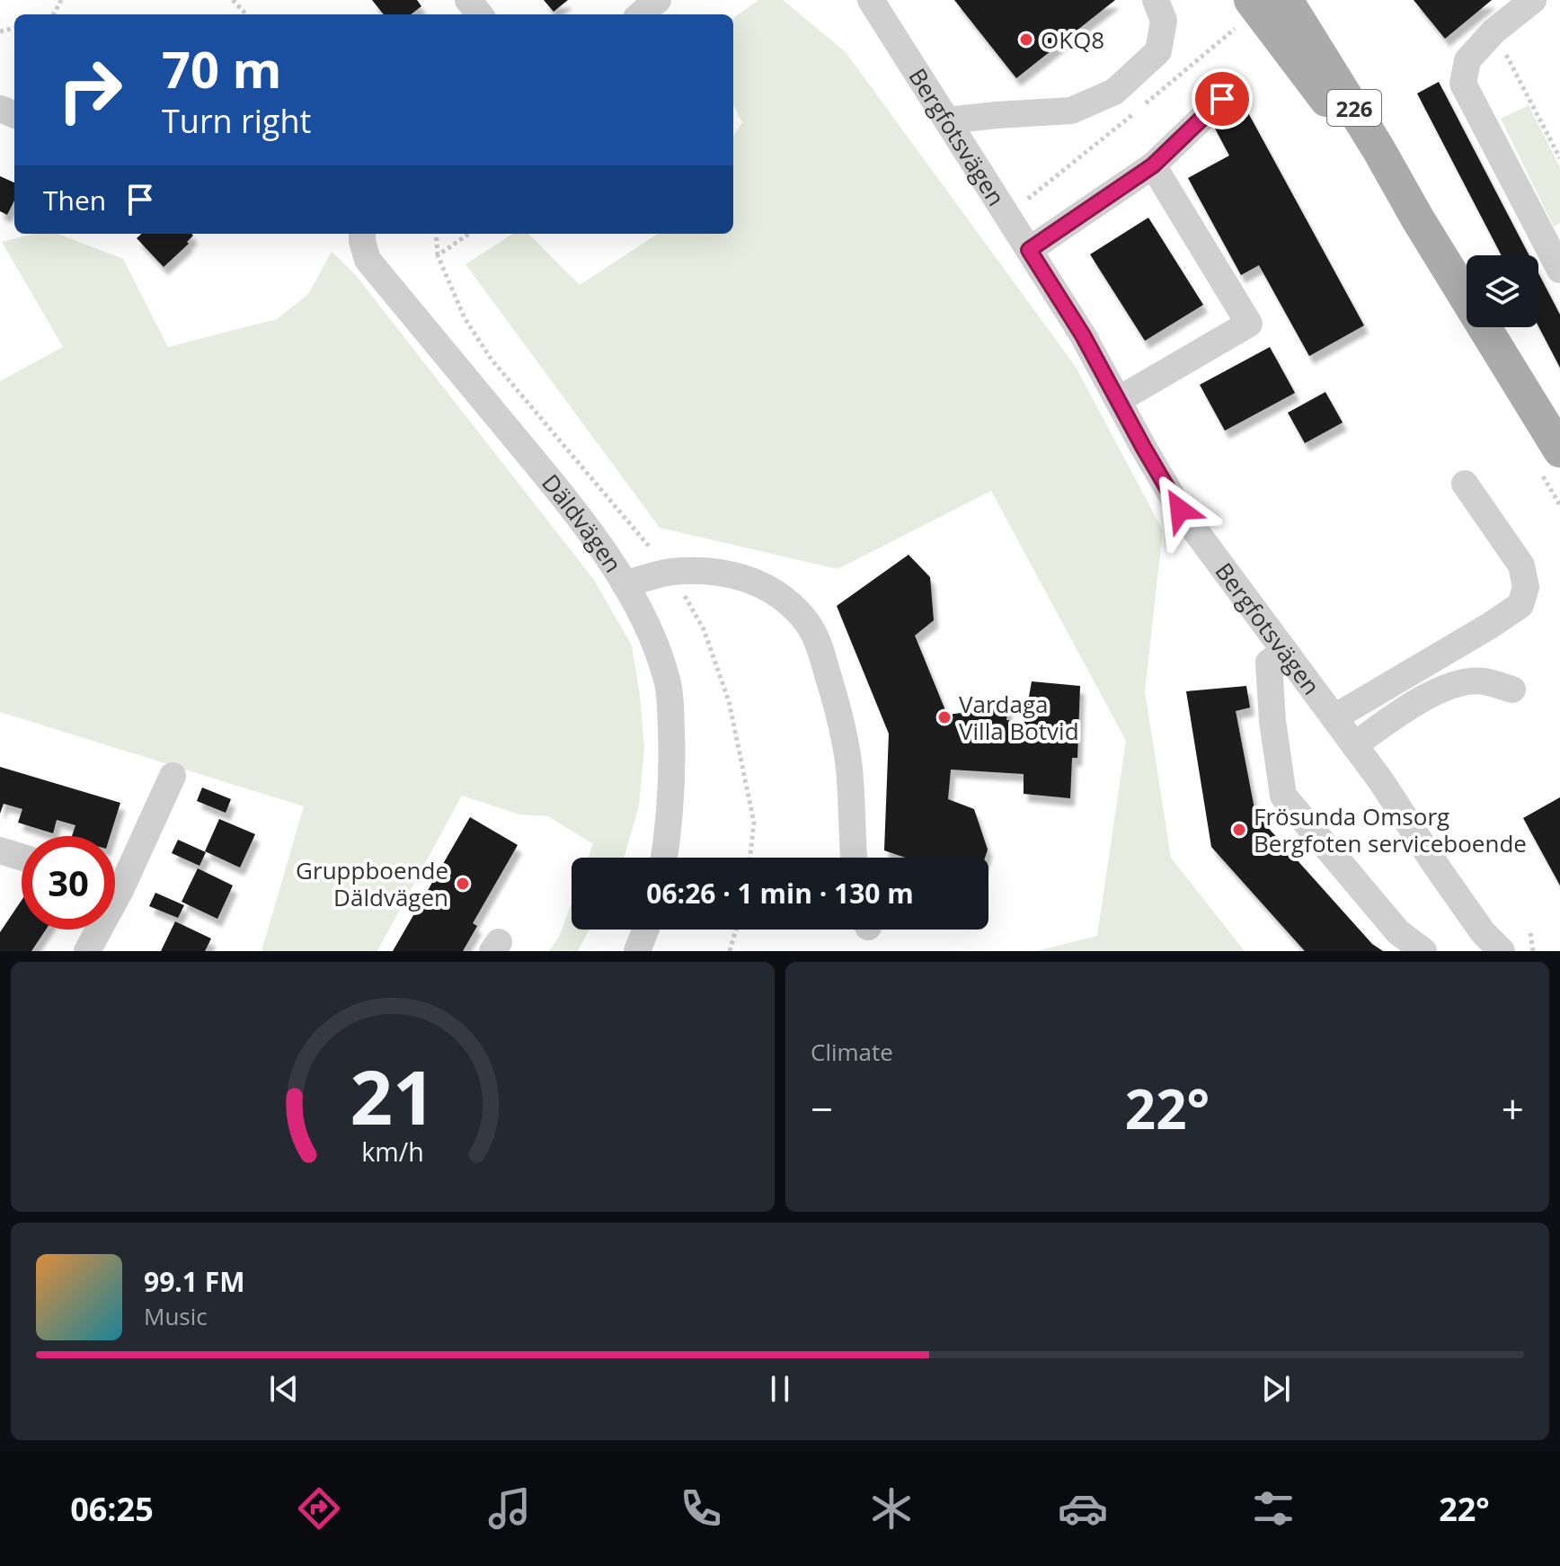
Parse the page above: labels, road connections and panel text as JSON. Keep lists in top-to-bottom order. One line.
{"streets":{"main road":["226"],"street":["Bergfotsvägen","Däldvägen"]},"places":["OKQ8","Vardaga Villa Botvid","Frösunda Omsorg Bergfoten serviceboende","Gruppboende Däldvägen"],"page":{"turn":["70 m","Turn right"],"then":"Then","limit":"30","trip":"06:26 · 1 min · 130 m","tile":"Climate","heat":["−","22°","+"],"song":["99.1 FM","Music"],"tabs":["06:25","22°"],"gauge":["21","km/h"]}}
